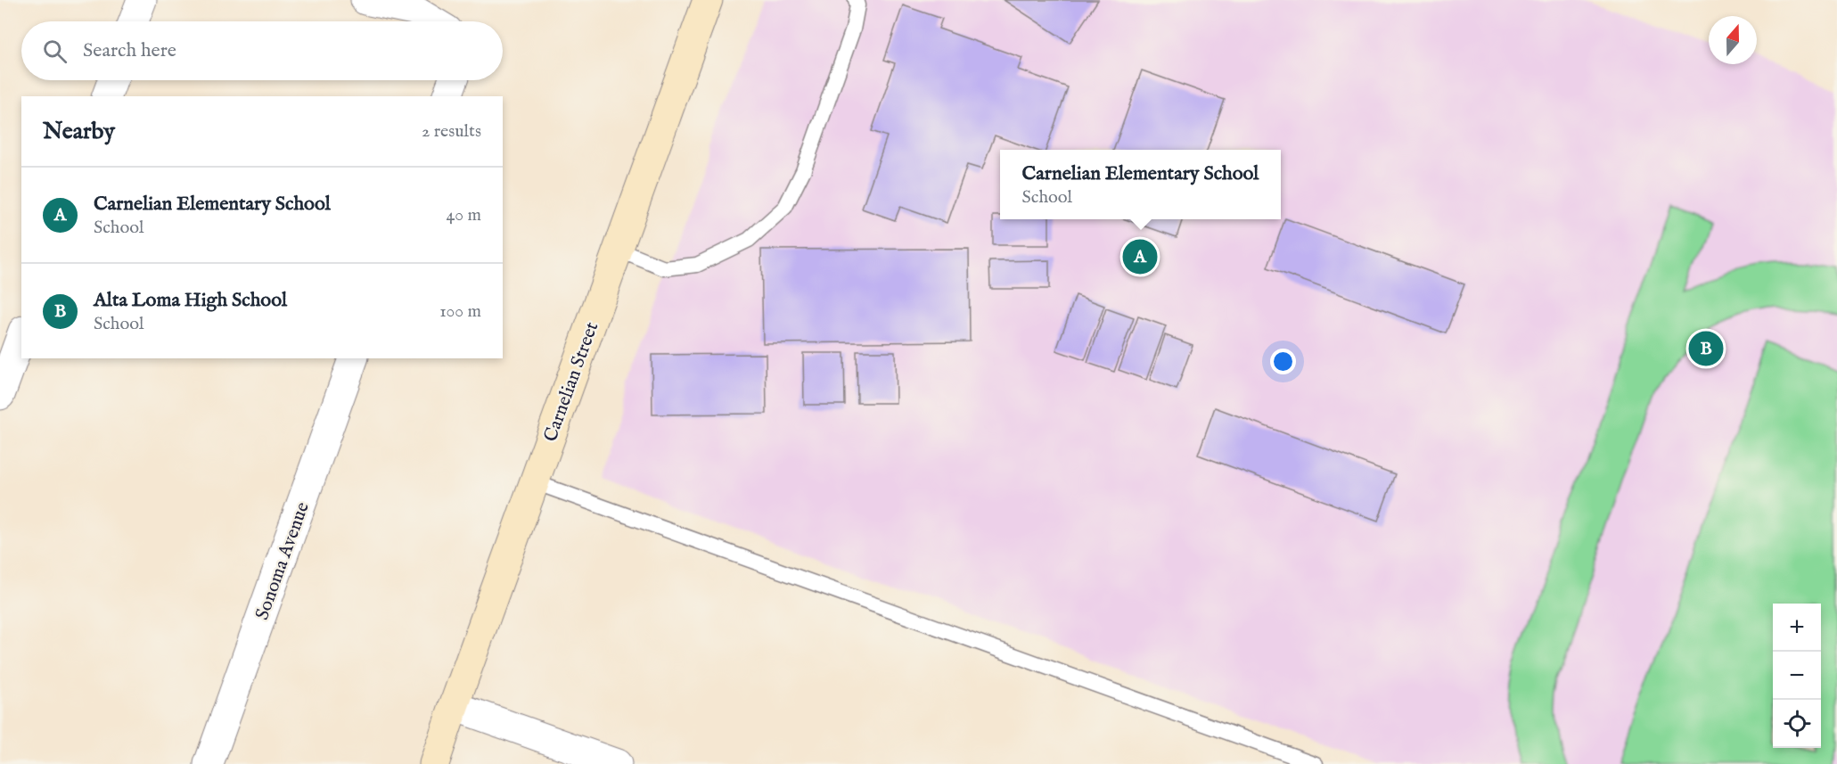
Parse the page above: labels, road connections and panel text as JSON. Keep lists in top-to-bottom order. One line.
{"streets":{"main road":["Carnelian Street"],"street":["Sonoma Avenue"]},"north":"top","page":{"search":"Search here","heading":["Nearby","2 results"],"popup":["Carnelian Elementary School","School"],"list":[{"mark":"A","name":"Carnelian Elementary School","note":"School","value":"40 m"},{"mark":"B","name":"Alta Loma High School","note":"School","value":"100 m"}],"pins":["A","B"],"map_buttons":["+","−"]}}
